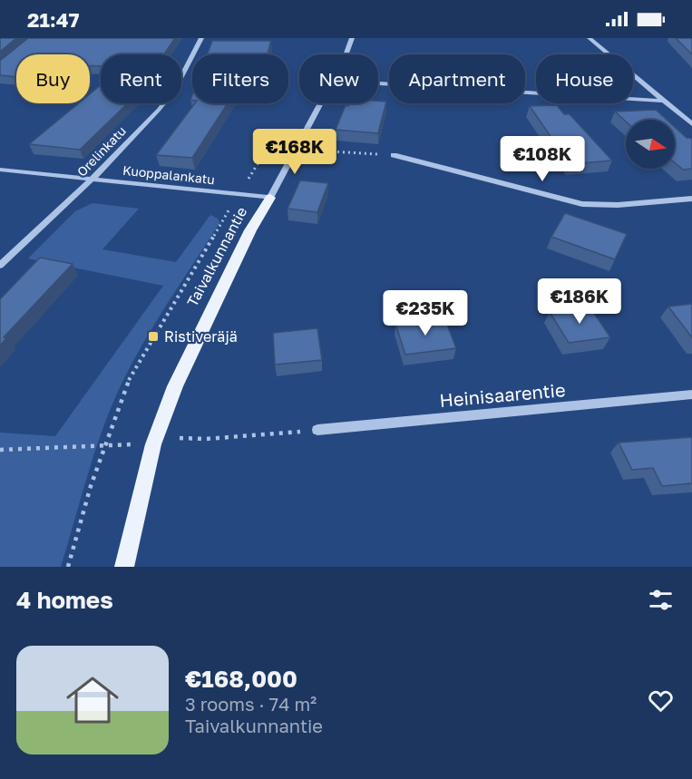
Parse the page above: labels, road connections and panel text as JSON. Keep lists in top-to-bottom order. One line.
{"streets":{"main road":["Taivalkunnantie"],"street":["Orelinkatu","Kuoppalankatu","Heinisaarentie"]},"crossings":[["Orelinkatu","Kuoppalankatu"],["Kuoppalankatu","Taivalkunnantie"]],"places":{"transit":["Ristiveräjä"]},"north":"right","page":{"status":"21:47","chip":["Buy","Rent","Filters","New","Apartment","House"],"price":["€168K","€108K","€186K","€235K"],"heading":"4 homes","list":[{"name":"€168,000","note":"3 rooms · 74 m² · Taivalkunnantie"}]}}
